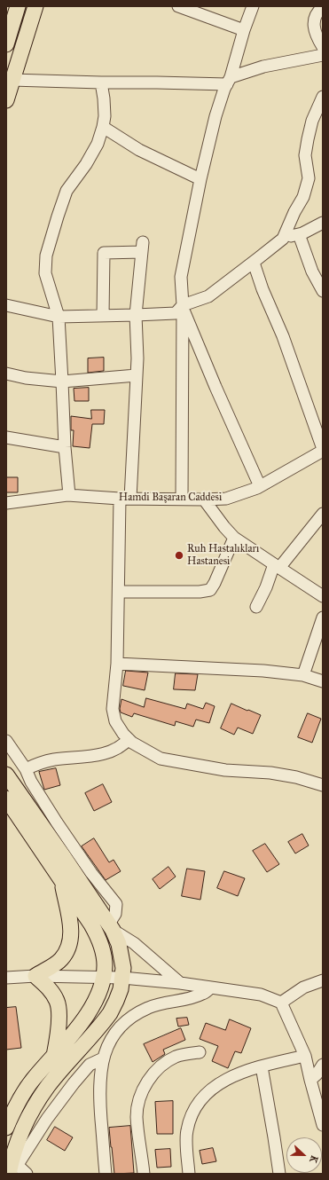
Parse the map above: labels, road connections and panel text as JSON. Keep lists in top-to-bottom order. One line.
{"streets":{"street":["Hamdi Başaran Caddesi"]},"places":["Ruh Hastalıkları Hastanesi"],"north":"right"}
